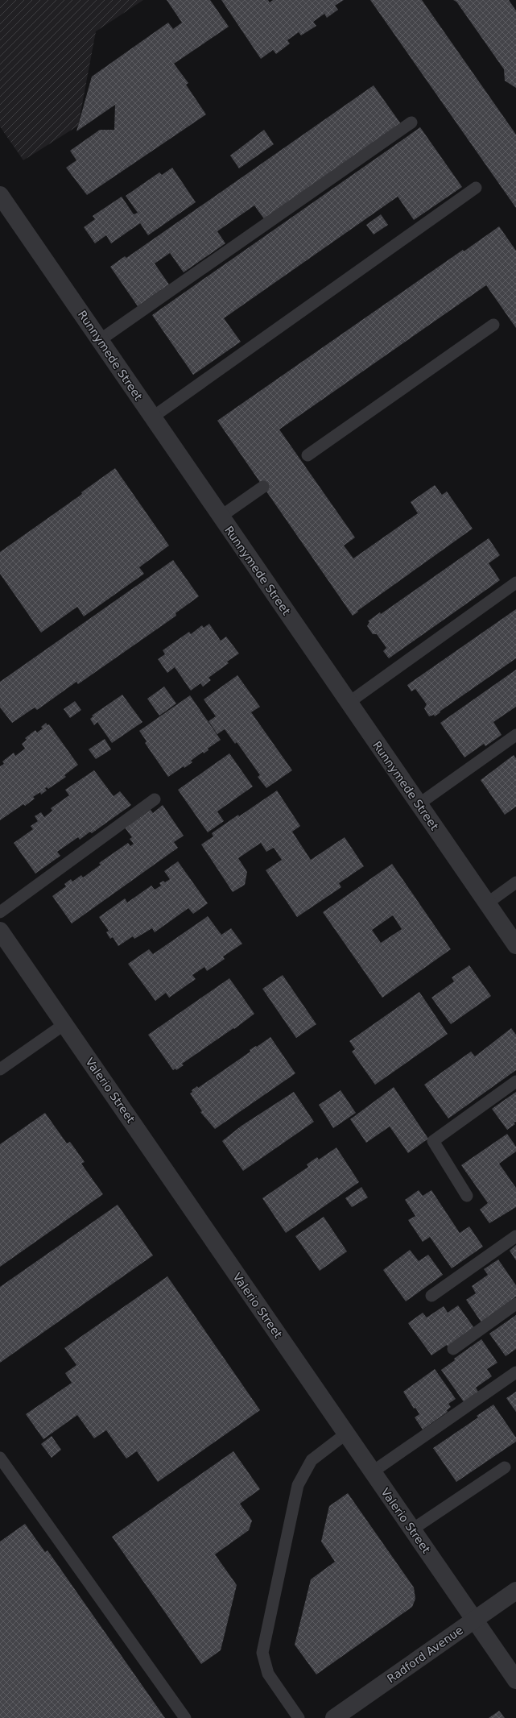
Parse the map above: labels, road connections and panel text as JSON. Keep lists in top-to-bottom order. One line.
{"streets":{"street":["Runnymede Street","Valerio Street","Radford Avenue"]},"crossings":[["Valerio Street","Radford Avenue"]]}
